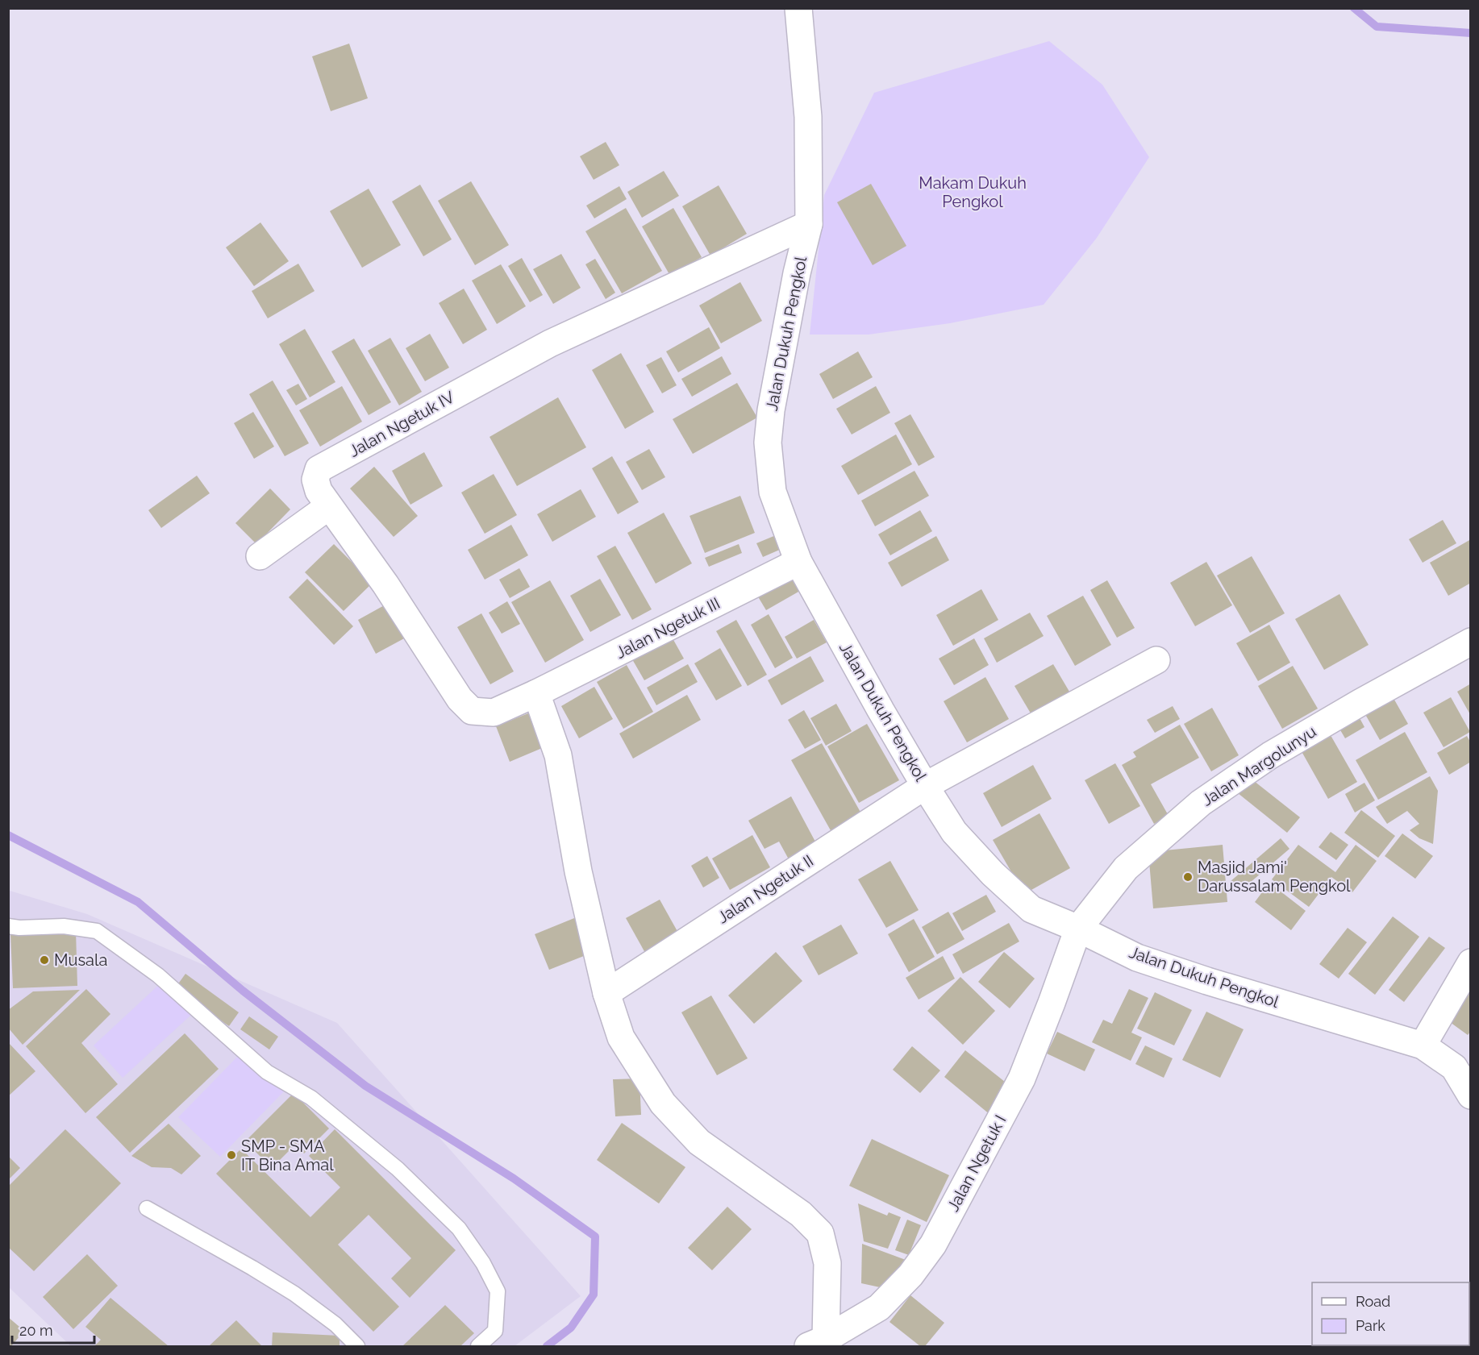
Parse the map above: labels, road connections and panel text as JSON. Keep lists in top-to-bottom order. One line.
{"streets":{"street":["Jalan Dukuh Pengkol","Jalan Ngetuk IV","Jalan Ngetuk III","Jalan Margolunyu","Jalan Ngetuk II","Jalan Ngetuk I"]},"crossings":[["Jalan Dukuh Pengkol","Jalan Ngetuk IV"],["Jalan Dukuh Pengkol","Jalan Ngetuk III"],["Jalan Dukuh Pengkol","Jalan Margolunyu"],["Jalan Dukuh Pengkol","Jalan Ngetuk II"],["Jalan Dukuh Pengkol","Jalan Ngetuk I"],["Jalan Ngetuk IV","Jalan Ngetuk III"],["Jalan Margolunyu","Jalan Ngetuk I"]],"parks":["Makam Dukuh Pengkol"],"places":["Masjid Jami' Darussalam Pengkol","Musala","SMP - SMA IT Bina Amal"],"legend":["Road","Park"],"scale_bar":"20 m"}
